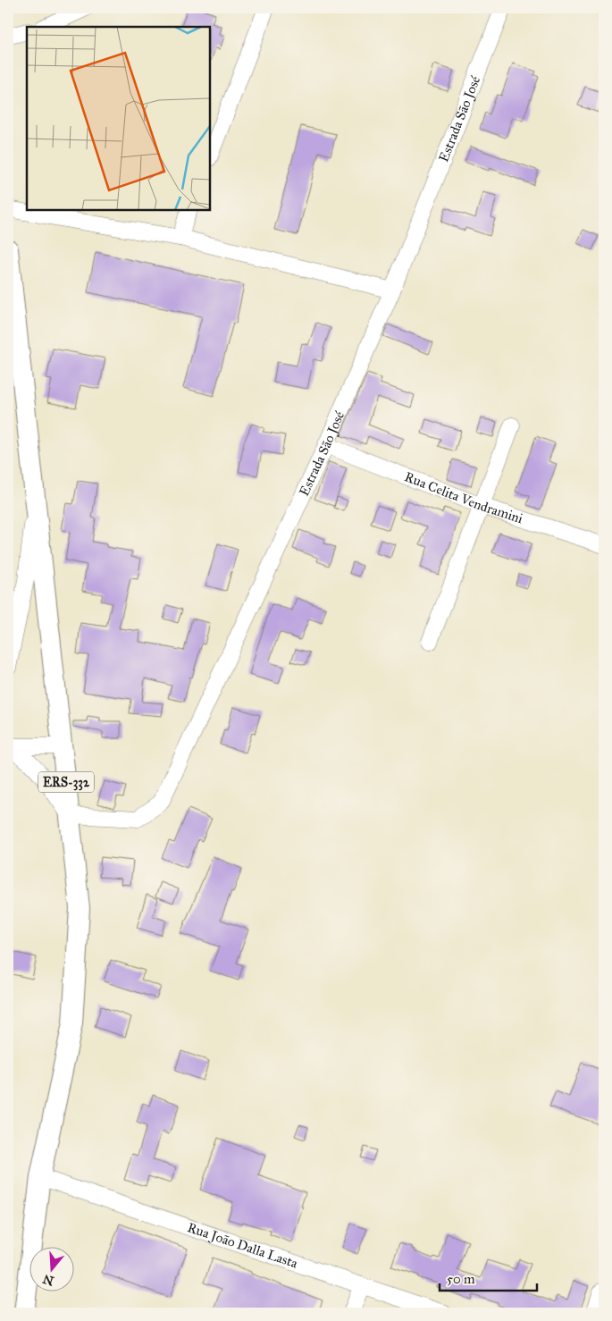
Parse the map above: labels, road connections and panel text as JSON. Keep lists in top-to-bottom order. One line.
{"streets":{"main road":["ERS-332"],"street":["Estrada São José","Rua Celita Vendramini","Rua João Dalla Lasta"]},"crossings":[["Estrada São José","Rua Celita Vendramini"],["Estrada São José","ERS-332"],["ERS-332","Rua João Dalla Lasta"]],"scale_bar":"50 m","north":"bottom"}
